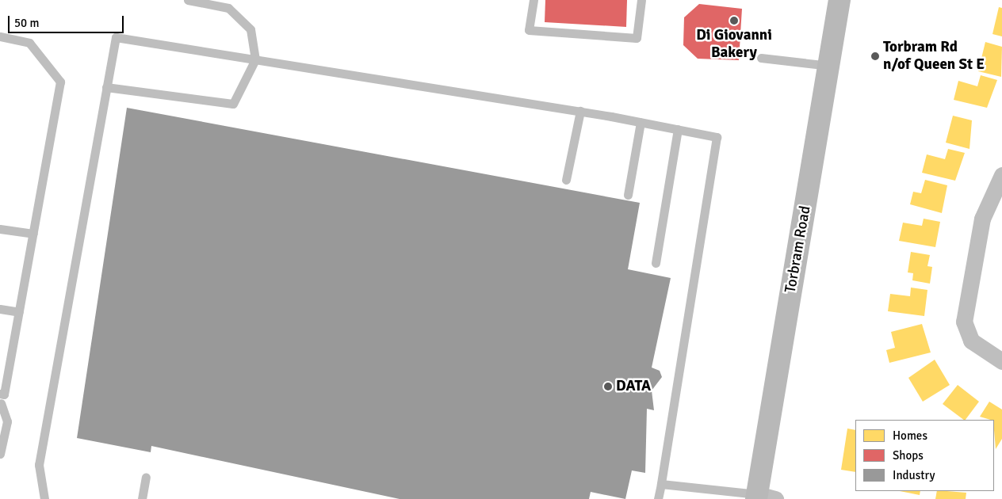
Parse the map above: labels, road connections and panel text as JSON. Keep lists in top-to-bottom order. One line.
{"streets":{"main road":["Torbram Road"]},"places":["Di Giovanni Bakery","Torbram Rd n/of Queen St E","DATA"],"legend":["Homes","Shops","Industry"],"scale_bar":"50 m"}
